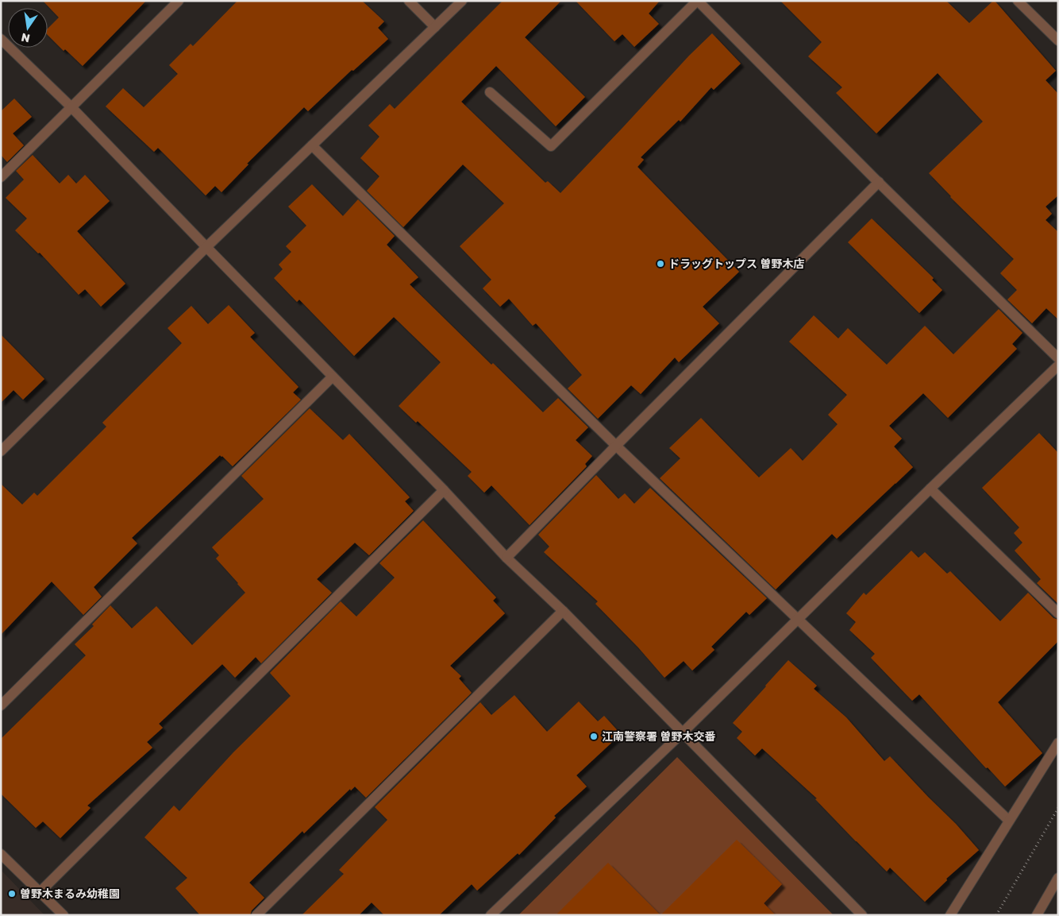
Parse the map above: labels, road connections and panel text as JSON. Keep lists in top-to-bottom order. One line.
{"places":["ドラッグトップス 曽野木店","江南警察署 曽野木交番","曽野木まるみ幼稚園"],"north":"bottom"}
